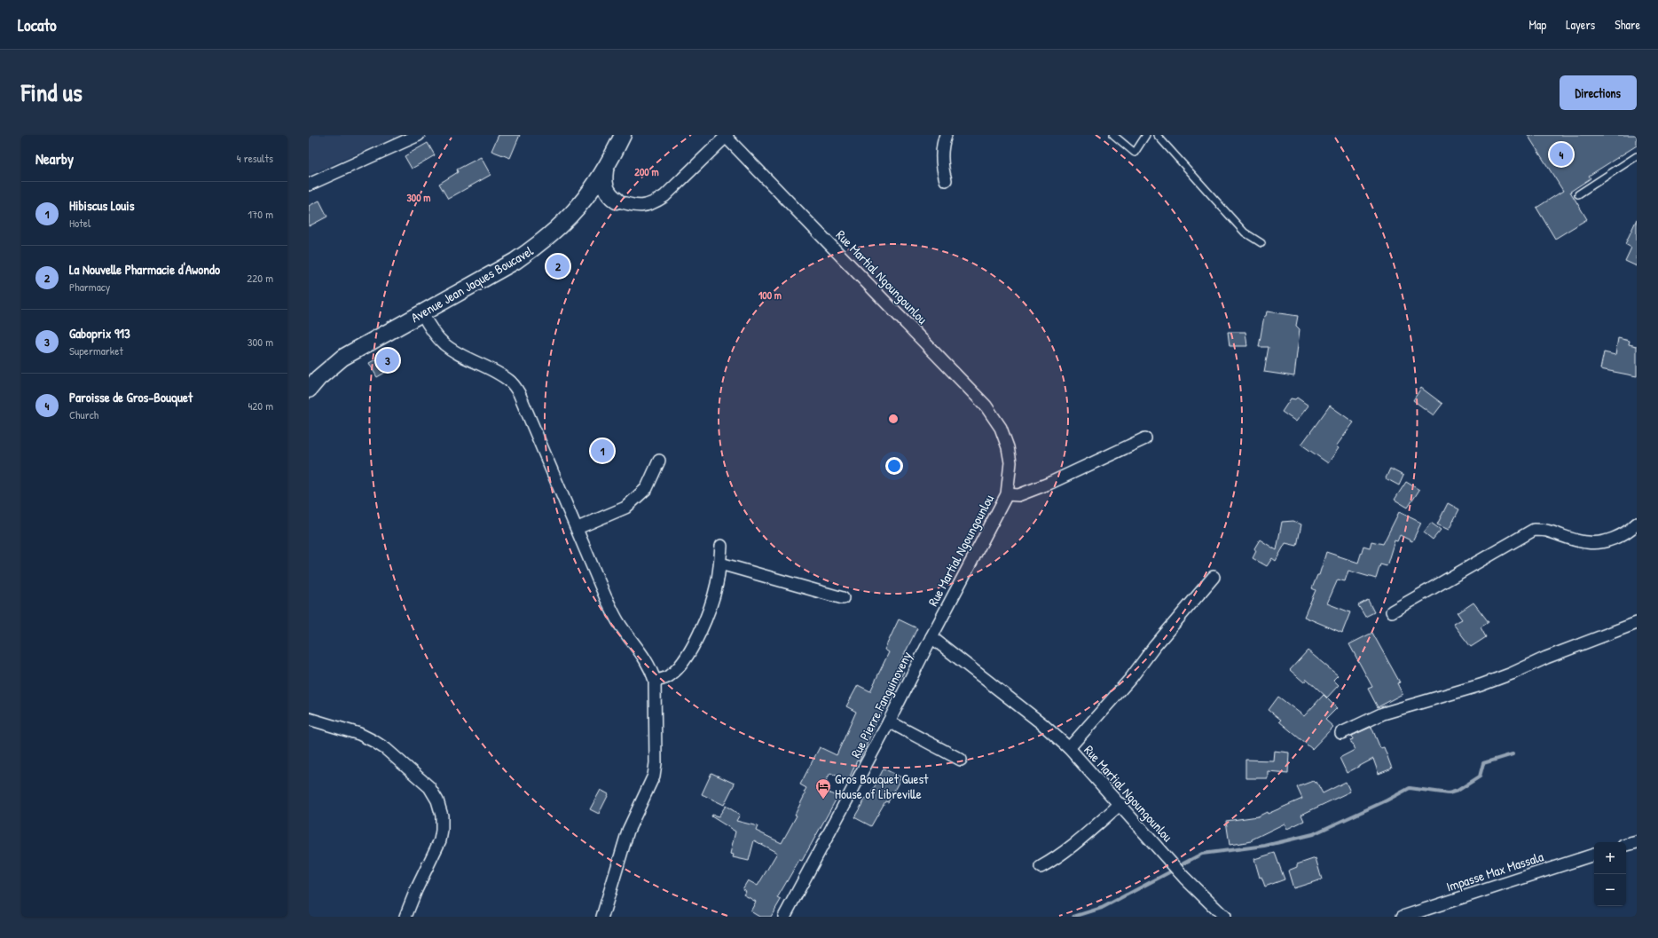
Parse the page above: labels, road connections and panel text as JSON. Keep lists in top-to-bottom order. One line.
{"streets":{"main road":["Avenue Jean Jaques Boucavel"],"street":["Rue Martial Ngoungounlou","Rue Pierre Fanguinoveny","Impasse Max Massala"]},"crossings":[["Rue Martial Ngoungounlou","Rue Pierre Fanguinoveny"]],"places":{"hotel":["Gros Bouquet Guest House of Libreville"]},"page":{"header":"Locato","nav":["Map","Layers","Share"],"title":"Find us","buttons":"Directions","heading":["Nearby","4 results"],"pins":["4","2","3","1"],"list":[{"mark":"1","name":"Hibiscus Louis","note":"Hotel","value":"170 m"},{"mark":"2","name":"La Nouvelle Pharmacie d'Awondo","note":"Pharmacy","value":"220 m"},{"mark":"3","name":"Gaboprix 913","note":"Supermarket","value":"300 m"},{"mark":"4","name":"Paroisse de Gros-Bouquet","note":"Church","value":"420 m"}],"map_buttons":["+","−"]},"rings":["200 m","300 m","100 m"]}
